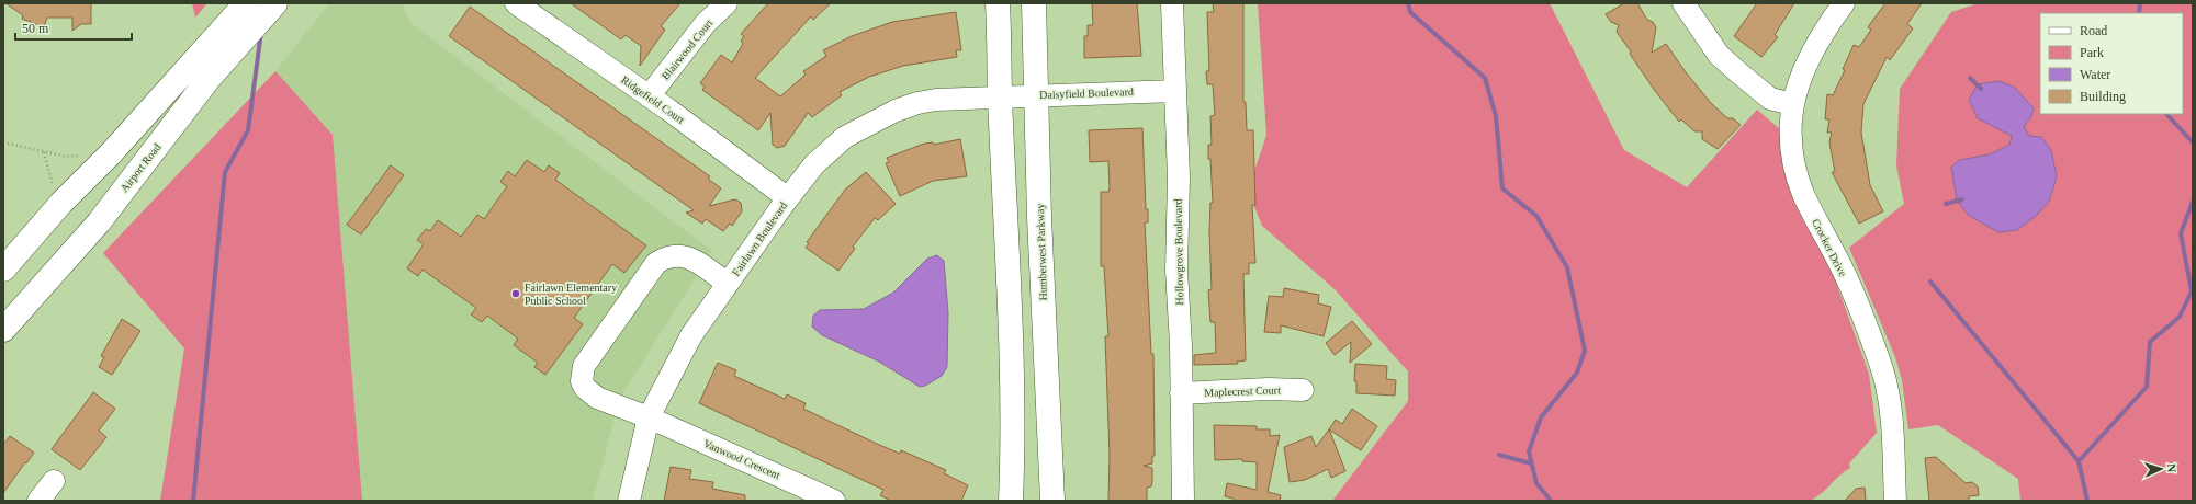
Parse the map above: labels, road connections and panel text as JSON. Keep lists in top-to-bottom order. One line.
{"streets":{"main road":["Airport Road","Humberwest Parkway"],"street":["Blairwood Court","Daisyfield Boulevard","Ridgefield Court","Fairlawn Boulevard","Crocker Drive","Hollowgrove Boulevard","Maplecrest Court","Vanwood Crescent"]},"crossings":[["Blairwood Court","Ridgefield Court"],["Daisyfield Boulevard","Fairlawn Boulevard"],["Daisyfield Boulevard","Humberwest Parkway"],["Daisyfield Boulevard","Hollowgrove Boulevard"],["Ridgefield Court","Fairlawn Boulevard"],["Fairlawn Boulevard","Vanwood Crescent"],["Hollowgrove Boulevard","Maplecrest Court"]],"places":["Fairlawn Elementary Public School"],"legend":["Road","Park","Water","Building"],"scale_bar":"50 m","north":"right"}
